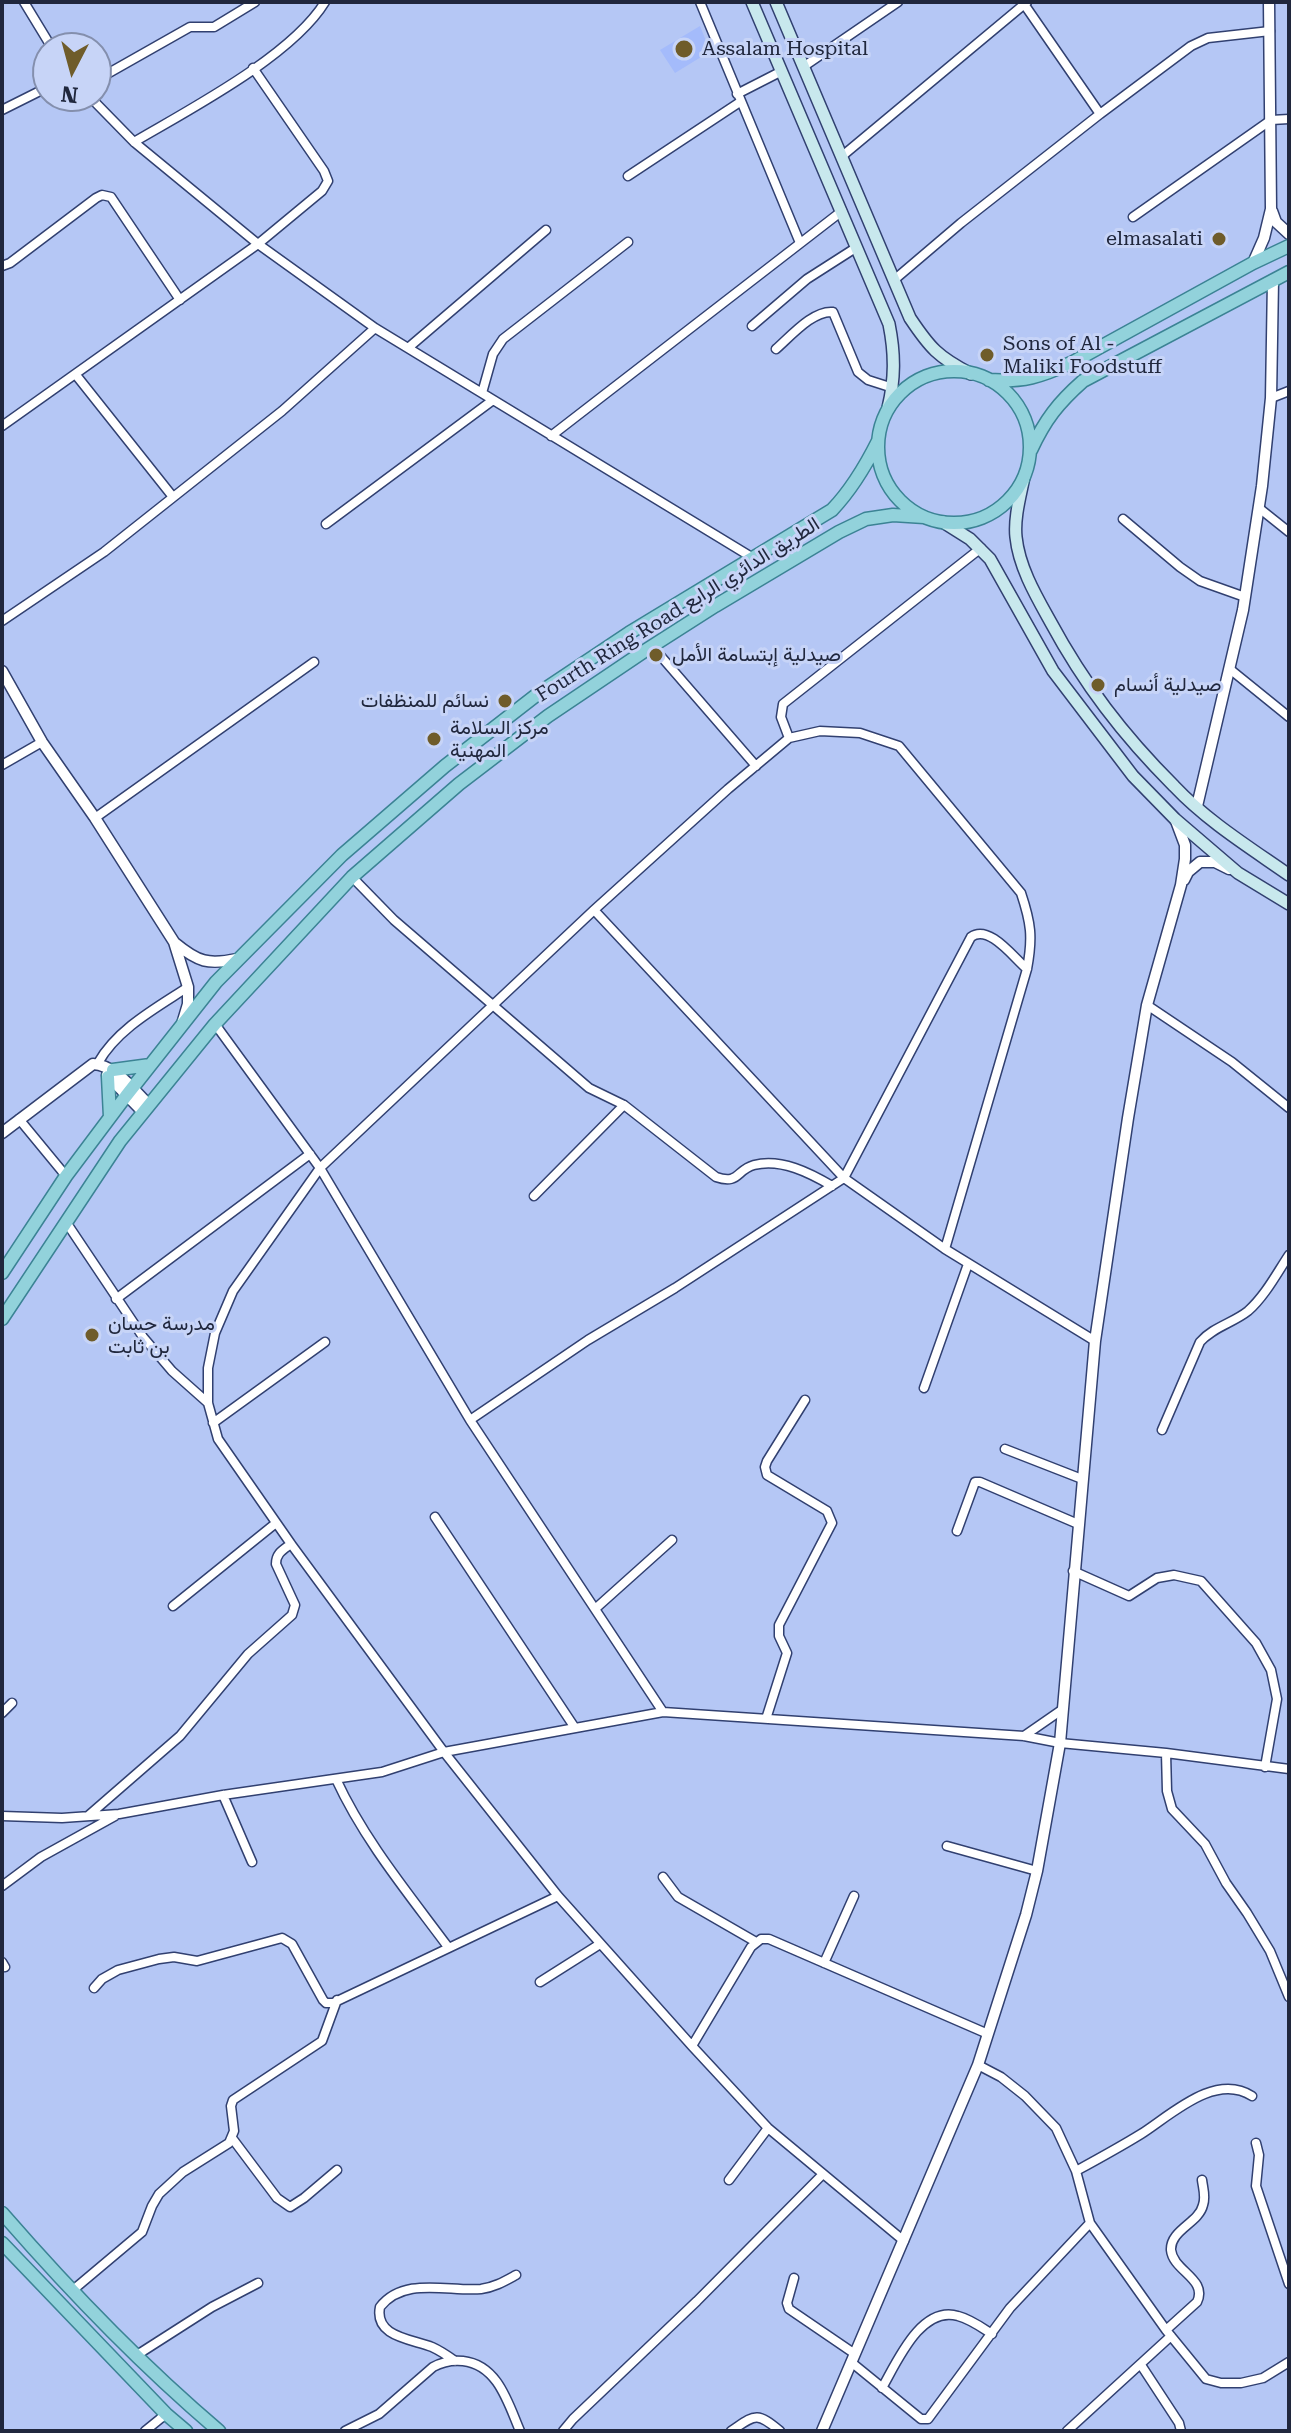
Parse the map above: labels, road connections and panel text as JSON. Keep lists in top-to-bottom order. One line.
{"streets":{"main road":["Fourth Ring Road الطريق الدائري الرابع"]},"places":["Assalam Hospital","elmasalati","Sons of Al - Maliki Foodstuff","صيدلية إبتسامة الأمل","صيدلية أنسام","نسائم للمنظفات","مركز السلامة المهنية","مدرسة حسان بن ثابت"],"north":"bottom"}
